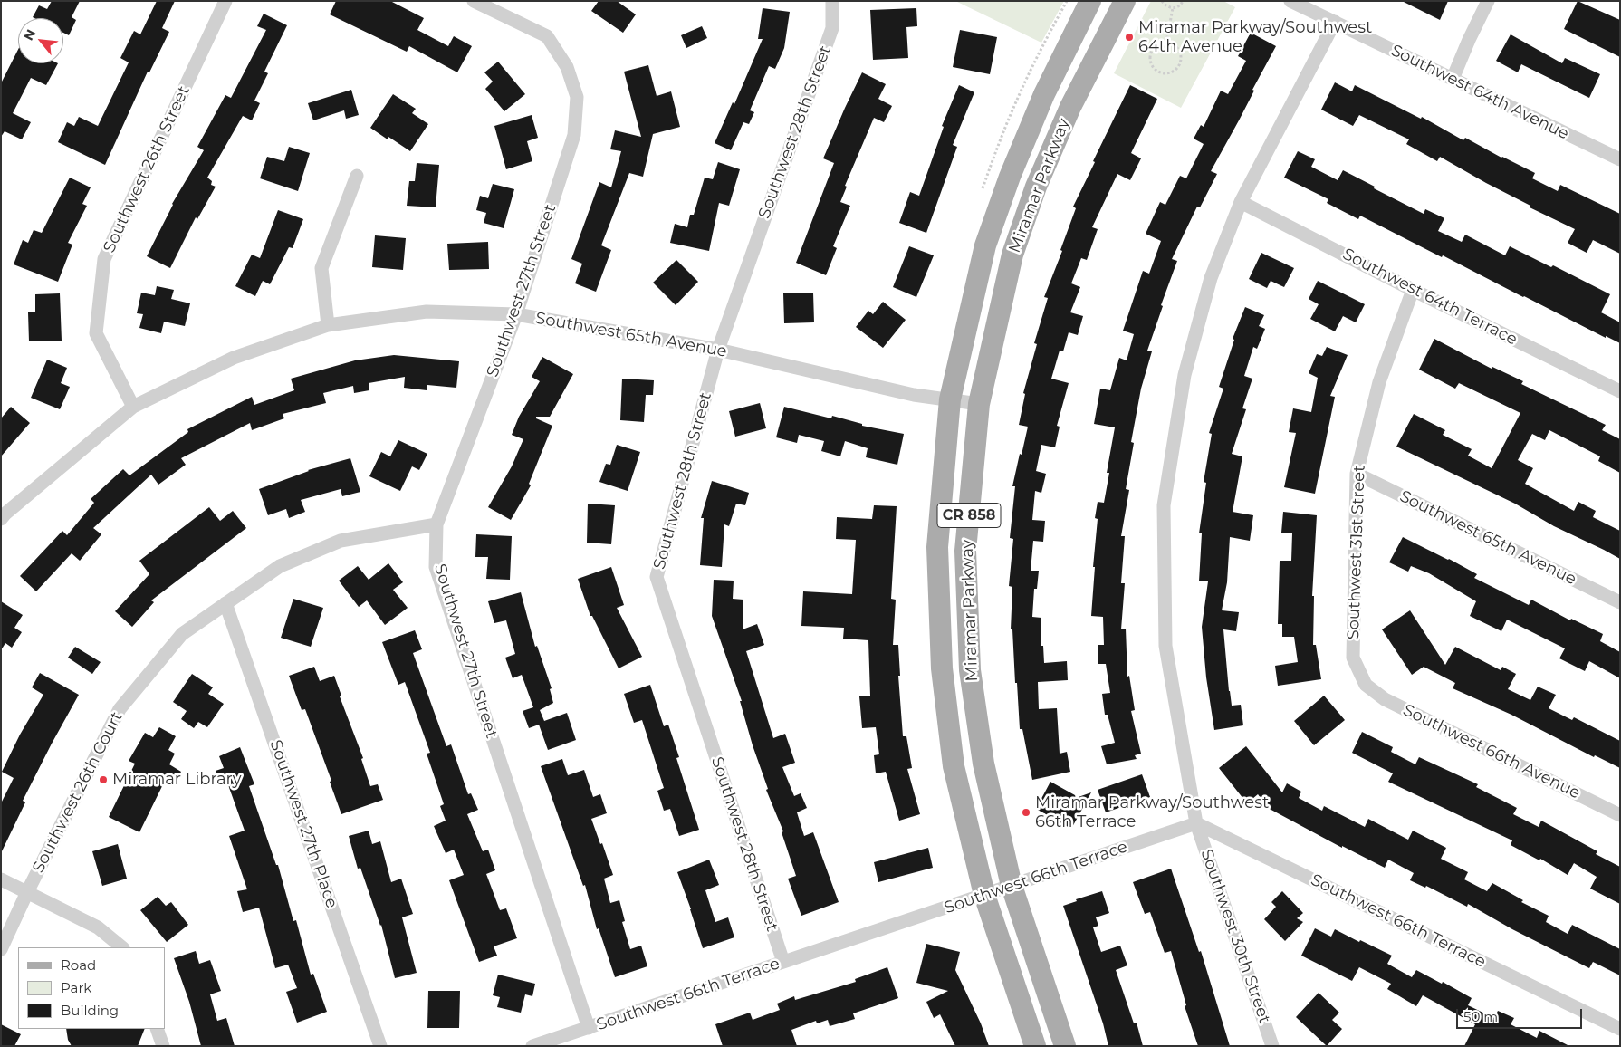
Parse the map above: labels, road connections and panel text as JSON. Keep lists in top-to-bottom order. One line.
{"streets":{"main road":["Miramar Parkway","CR 858"],"street":["Southwest 64th Avenue","Southwest 28th Street","Southwest 26th Street","Southwest 27th Street","Southwest 64th Terrace","Southwest 65th Avenue","Southwest 31st Street","Southwest 66th Avenue","Southwest 26th Court","Southwest 27th Place","Southwest 66th Terrace","Southwest 30th Street"]},"crossings":[["Southwest 64th Avenue","Southwest 30th Street"],["Southwest 28th Street","Southwest 65th Avenue"],["Southwest 28th Street","Southwest 66th Terrace"],["Southwest 26th Street","Southwest 65th Avenue"],["Miramar Parkway","Southwest 65th Avenue"],["Miramar Parkway","Southwest 66th Terrace"],["Southwest 27th Street","Southwest 65th Avenue"],["Southwest 27th Street","Southwest 26th Court"],["Southwest 27th Street","Southwest 66th Terrace"],["Southwest 64th Terrace","Southwest 31st Street"],["Southwest 64th Terrace","Southwest 30th Street"],["Southwest 65th Avenue","Southwest 31st Street"],["Southwest 31st Street","Southwest 66th Avenue"],["Southwest 26th Court","Southwest 27th Place"],["Southwest 66th Terrace","Southwest 30th Street"]],"places":["Miramar Parkway/Southwest 64th Avenue","Miramar Library","Miramar Parkway/Southwest 66th Terrace"],"legend":["Road","Park","Building"],"scale_bar":"50 m","north":"top left"}
